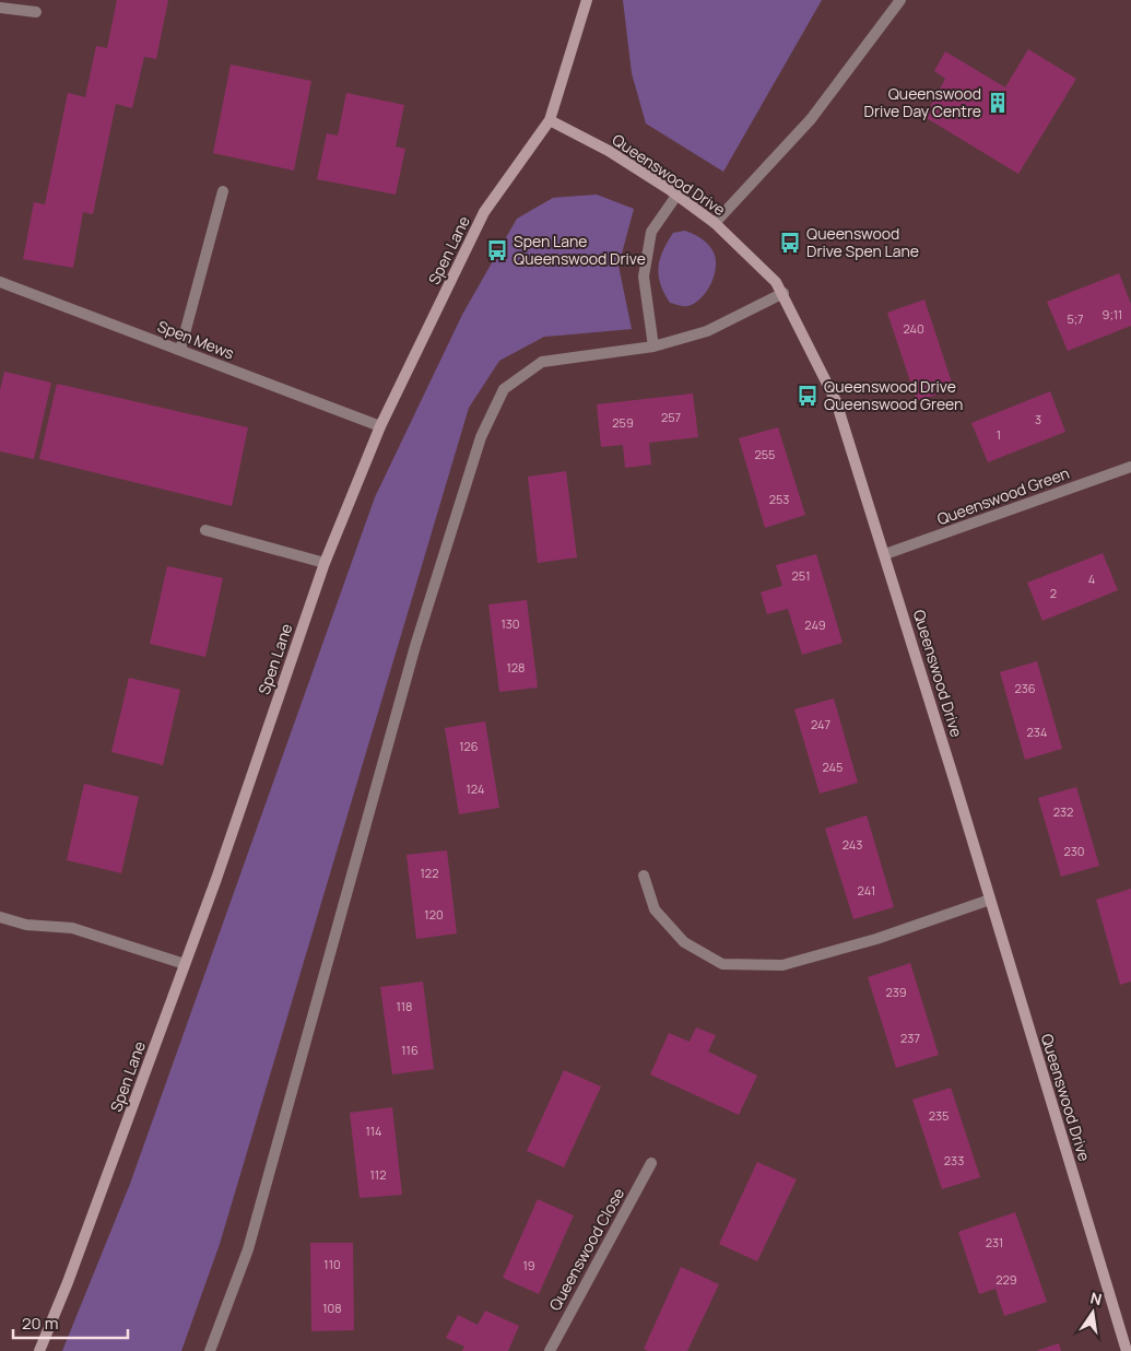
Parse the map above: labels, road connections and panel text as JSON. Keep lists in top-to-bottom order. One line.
{"streets":{"street":["Queenswood Drive","Spen Lane","Spen Mews","Queenswood Green","Queenswood Close"]},"crossings":[["Queenswood Drive","Spen Lane"],["Queenswood Drive","Queenswood Green"],["Spen Lane","Spen Mews"]],"places":{"building":["Queenswood Drive Day Centre"],"bus stop":["Queenswood Drive Spen Lane","Spen Lane Queenswood Drive","Queenswood Drive Queenswood Green"]},"house_numbers":["9;11","5;7","240","257","3","259","1","255","253","251","4","2","130","249","128","236","247","234","126","245","124","232","243","230","122","241","120","239","118","237","116","235","114","233","112","231","110","19","229","108"],"scale_bar":"20 m","north":"top"}
